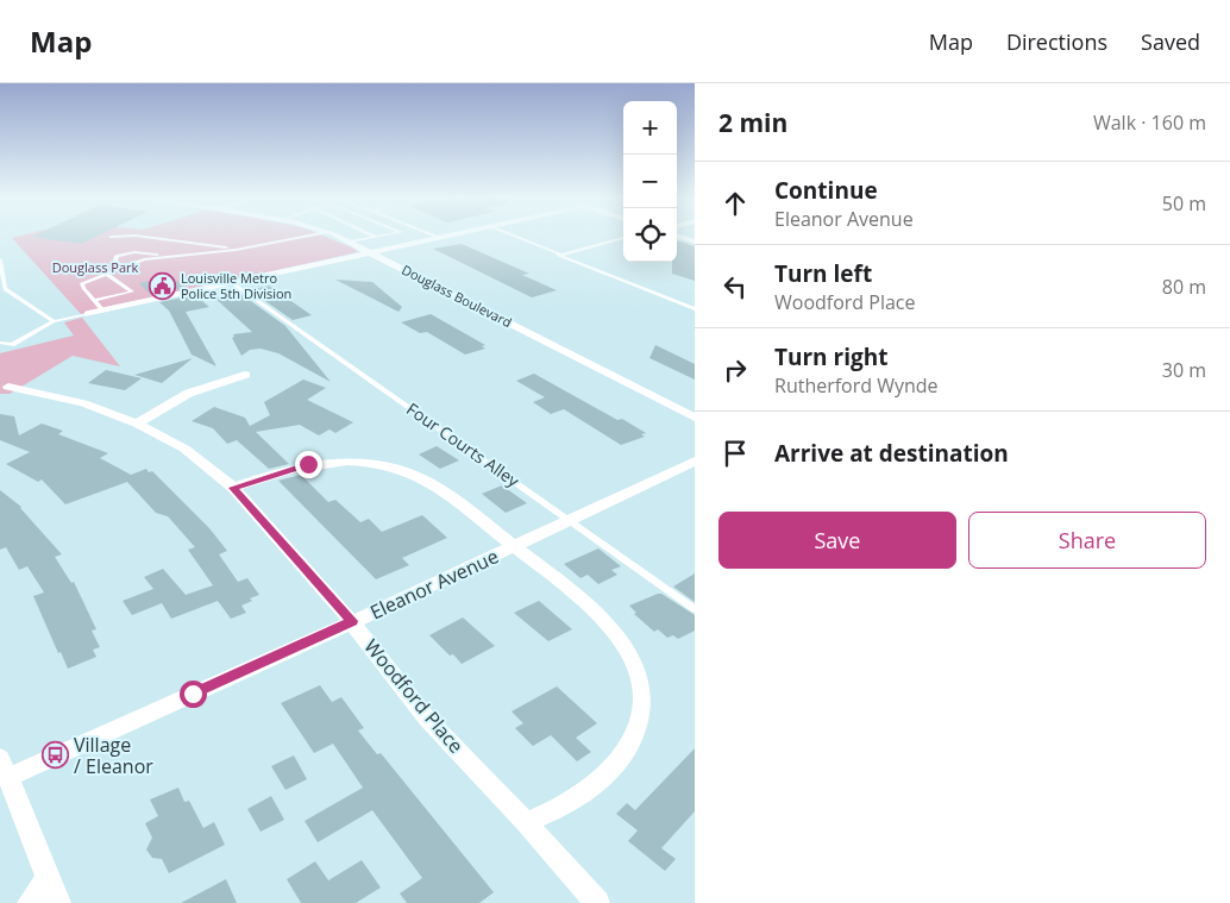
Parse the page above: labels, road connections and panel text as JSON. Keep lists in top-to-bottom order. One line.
{"streets":{"street":["Douglass Boulevard","Eleanor Avenue","Woodford Place"],"lane":["Four Courts Alley"]},"crossings":[["Four Courts Alley","Eleanor Avenue"],["Eleanor Avenue","Woodford Place"]],"parks":["Douglass Park"],"places":{"public building":["Louisville Metro Police 5th Division"],"bus stop":["Village / Eleanor"]},"page":{"header":"Map","nav":["Map","Directions","Saved"],"heading":["2 min","Walk · 160 m"],"map_buttons":["+","−"],"list":[["Continue","Eleanor Avenue","50 m"],["Turn left","Woodford Place","80 m"],["Turn right","Rutherford Wynde","30 m"],"Arrive at destination"],"buttons":["Save","Share"]}}
